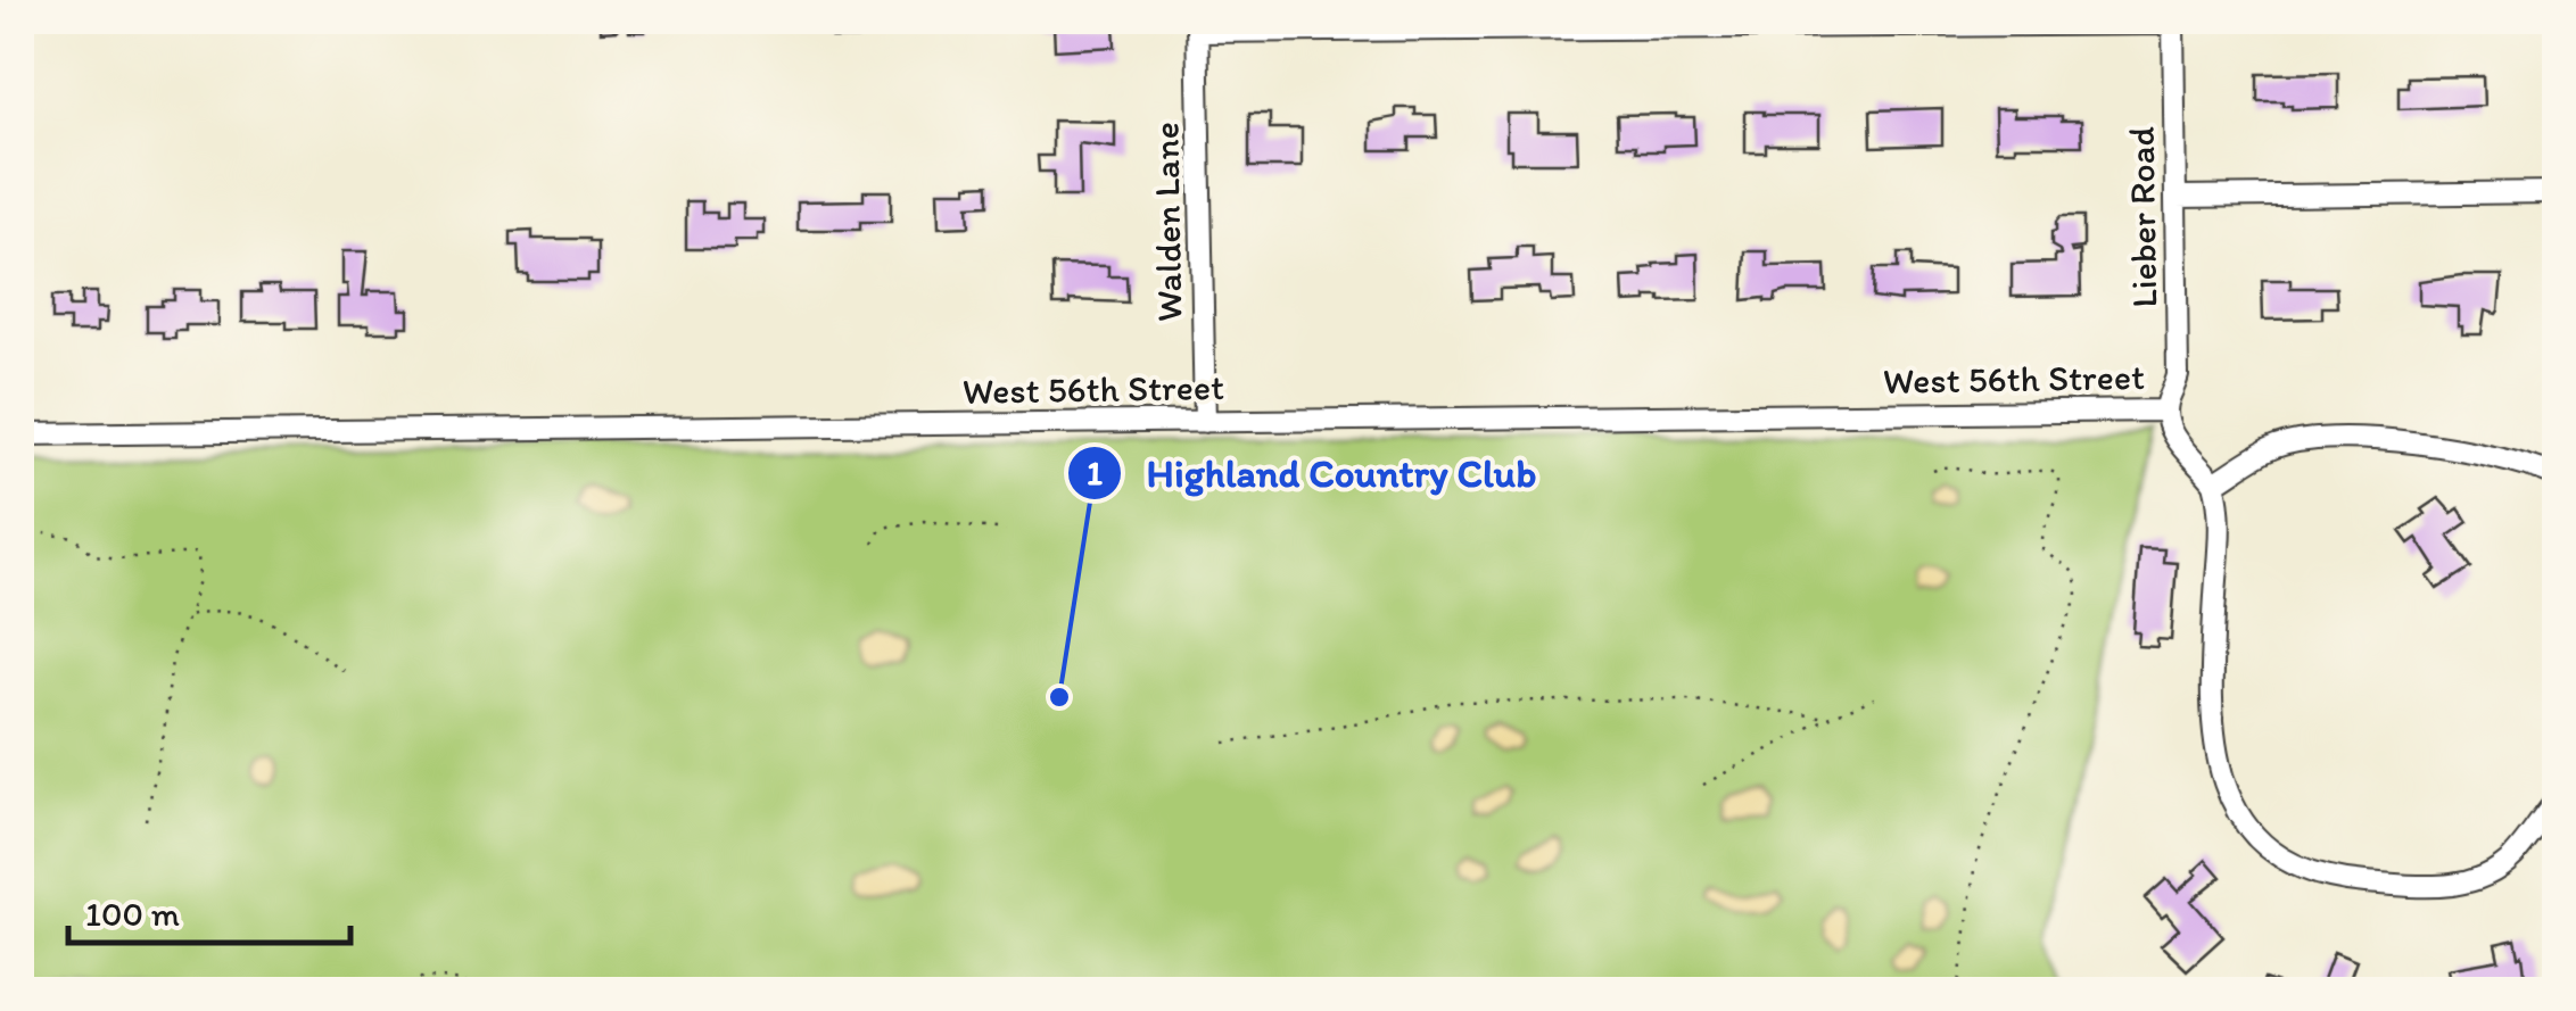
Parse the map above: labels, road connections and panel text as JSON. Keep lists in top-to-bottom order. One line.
{"streets":{"street":["Lieber Road","Walden Lane","West 56th Street"]},"crossings":[["Lieber Road","West 56th Street"],["Walden Lane","West 56th Street"]],"places":["Highland Country Club"],"scale_bar":"100 m"}
